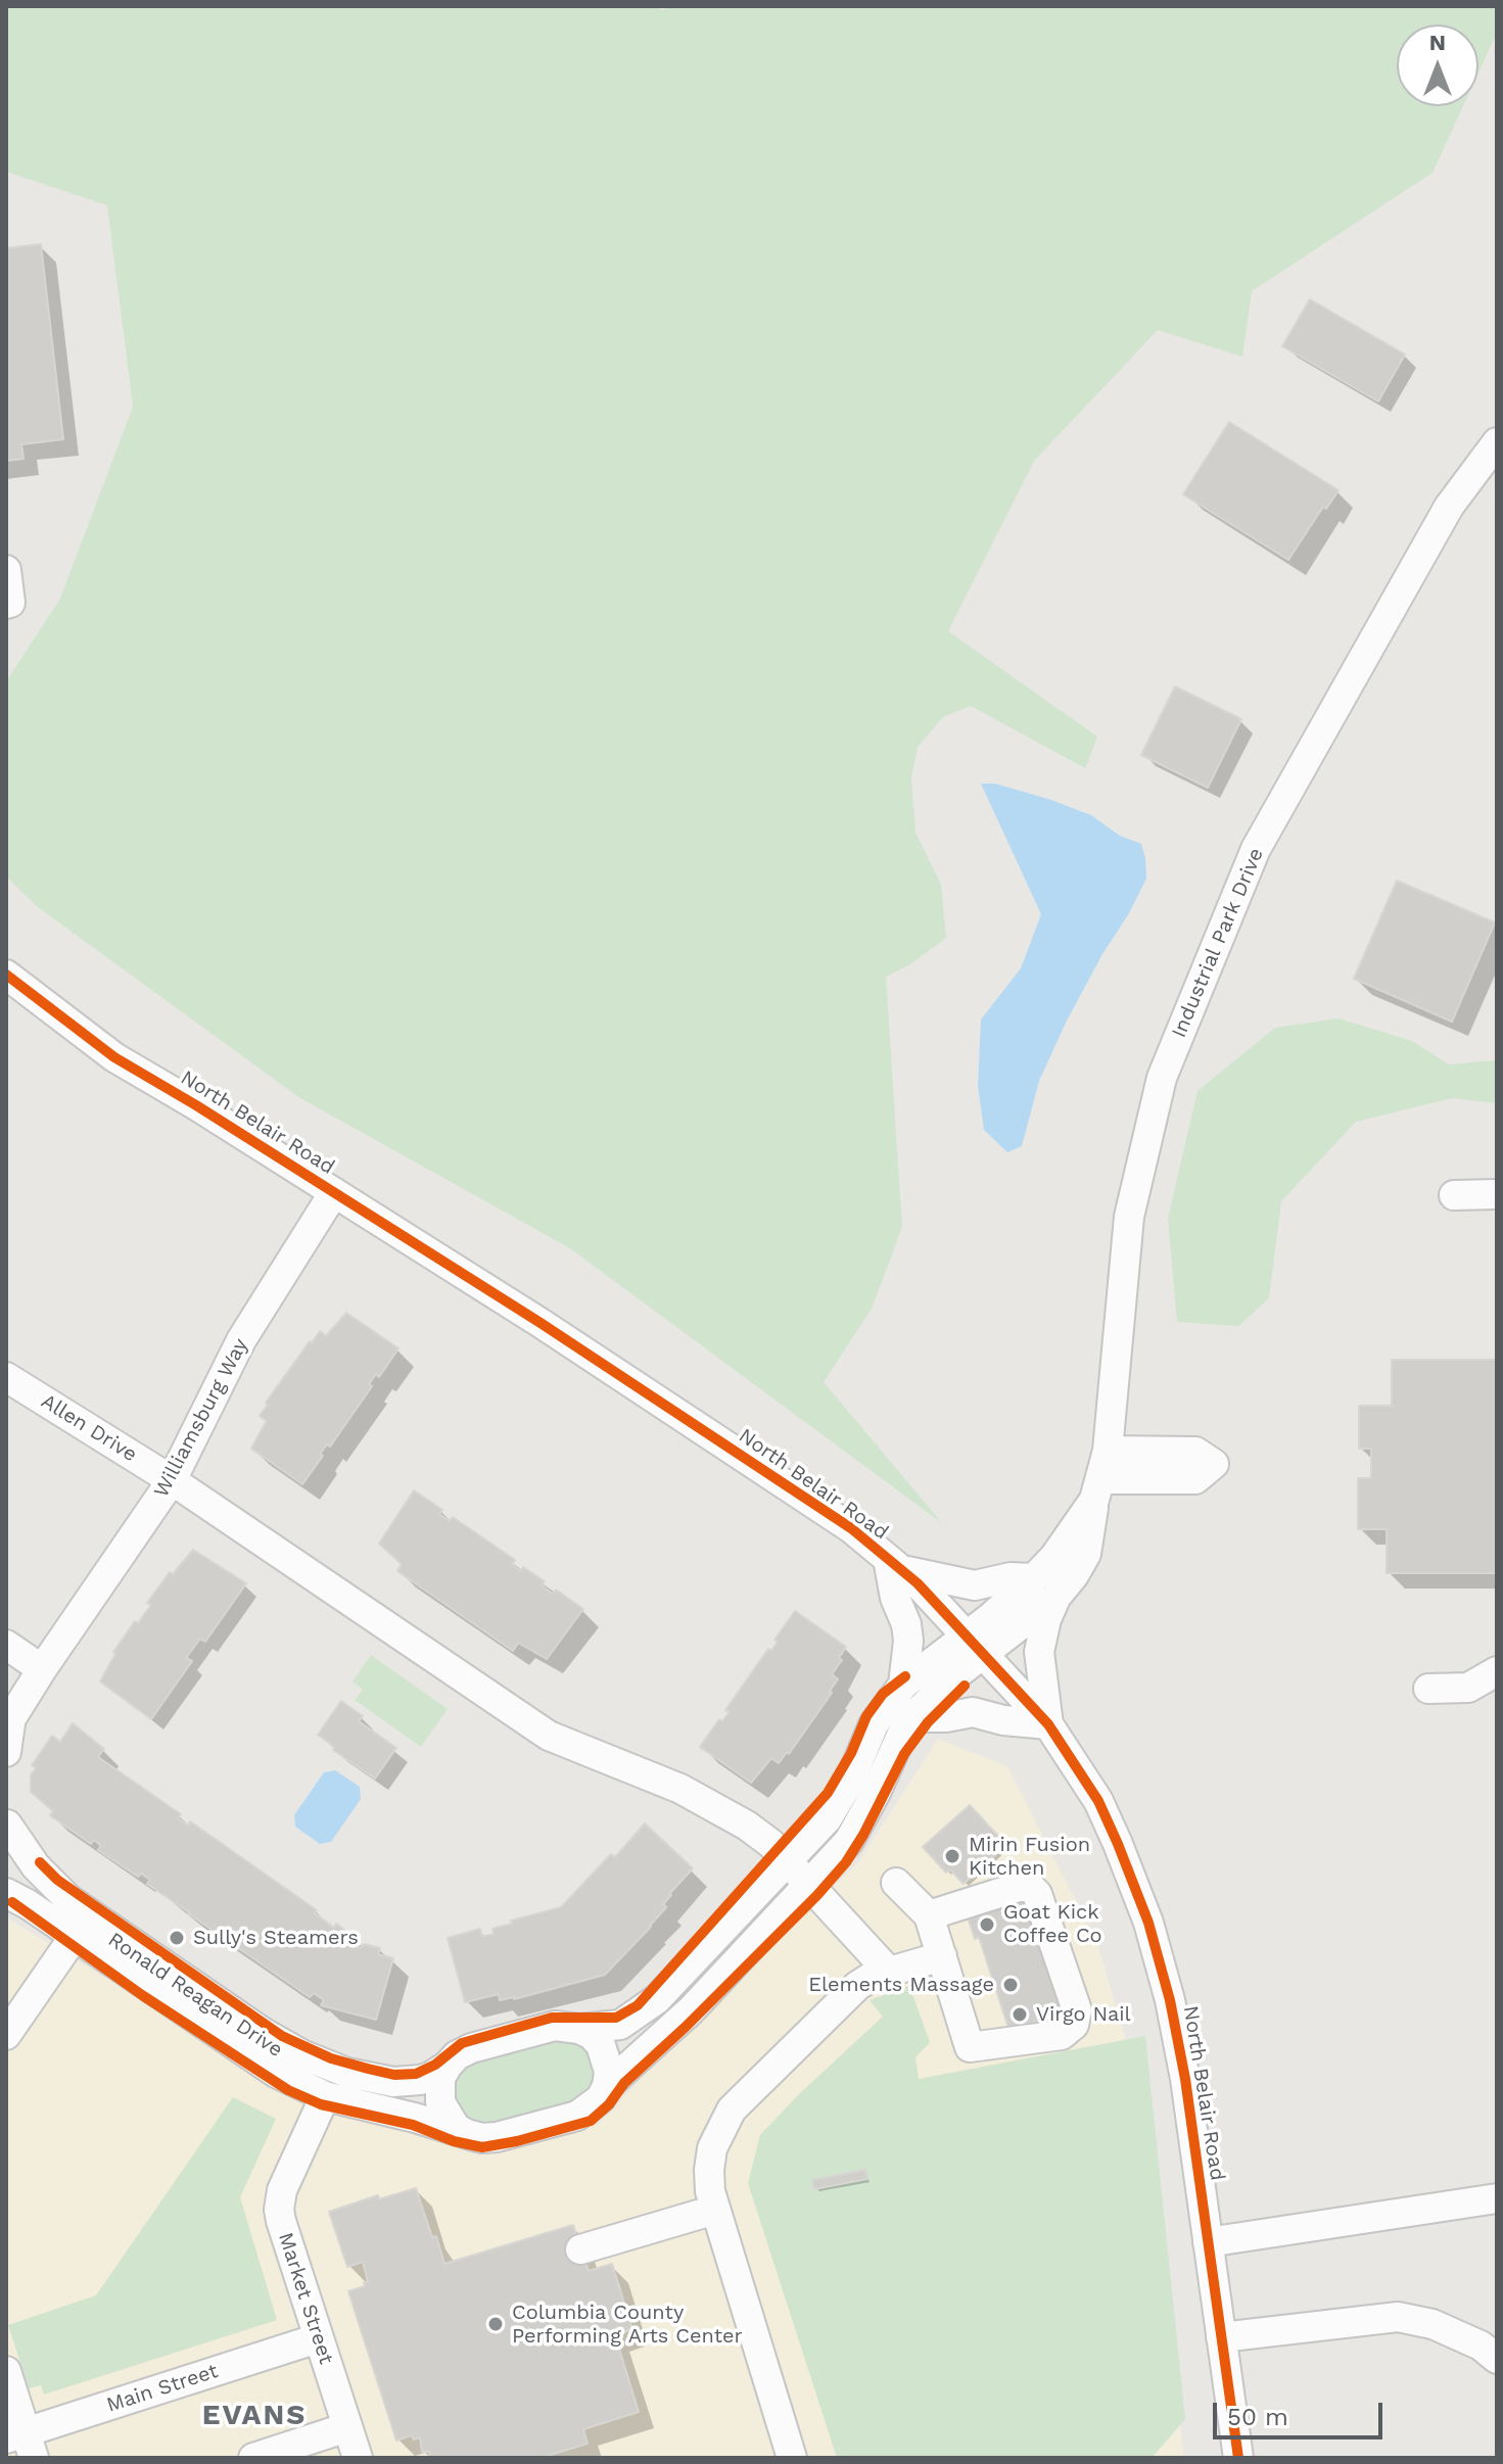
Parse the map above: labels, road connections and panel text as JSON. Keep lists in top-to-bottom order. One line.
{"streets":{"street":["Industrial Park Drive","North Belair Road","Williamsburg Way","Allen Drive","Ronald Reagan Drive","Market Street","Main Street"]},"crossings":[["Industrial Park Drive","North Belair Road"],["Industrial Park Drive","Ronald Reagan Drive"],["North Belair Road","Williamsburg Way"],["North Belair Road","Ronald Reagan Drive"],["Williamsburg Way","Allen Drive"],["Allen Drive","Ronald Reagan Drive"],["Ronald Reagan Drive","Market Street"],["Market Street","Main Street"]],"districts":["EVANS"],"places":["Mirin Fusion Kitchen","Goat Kick Coffee Co","Sully's Steamers","Elements Massage","Virgo Nail","Columbia County Performing Arts Center"],"scale_bar":"50 m","north":"top"}
